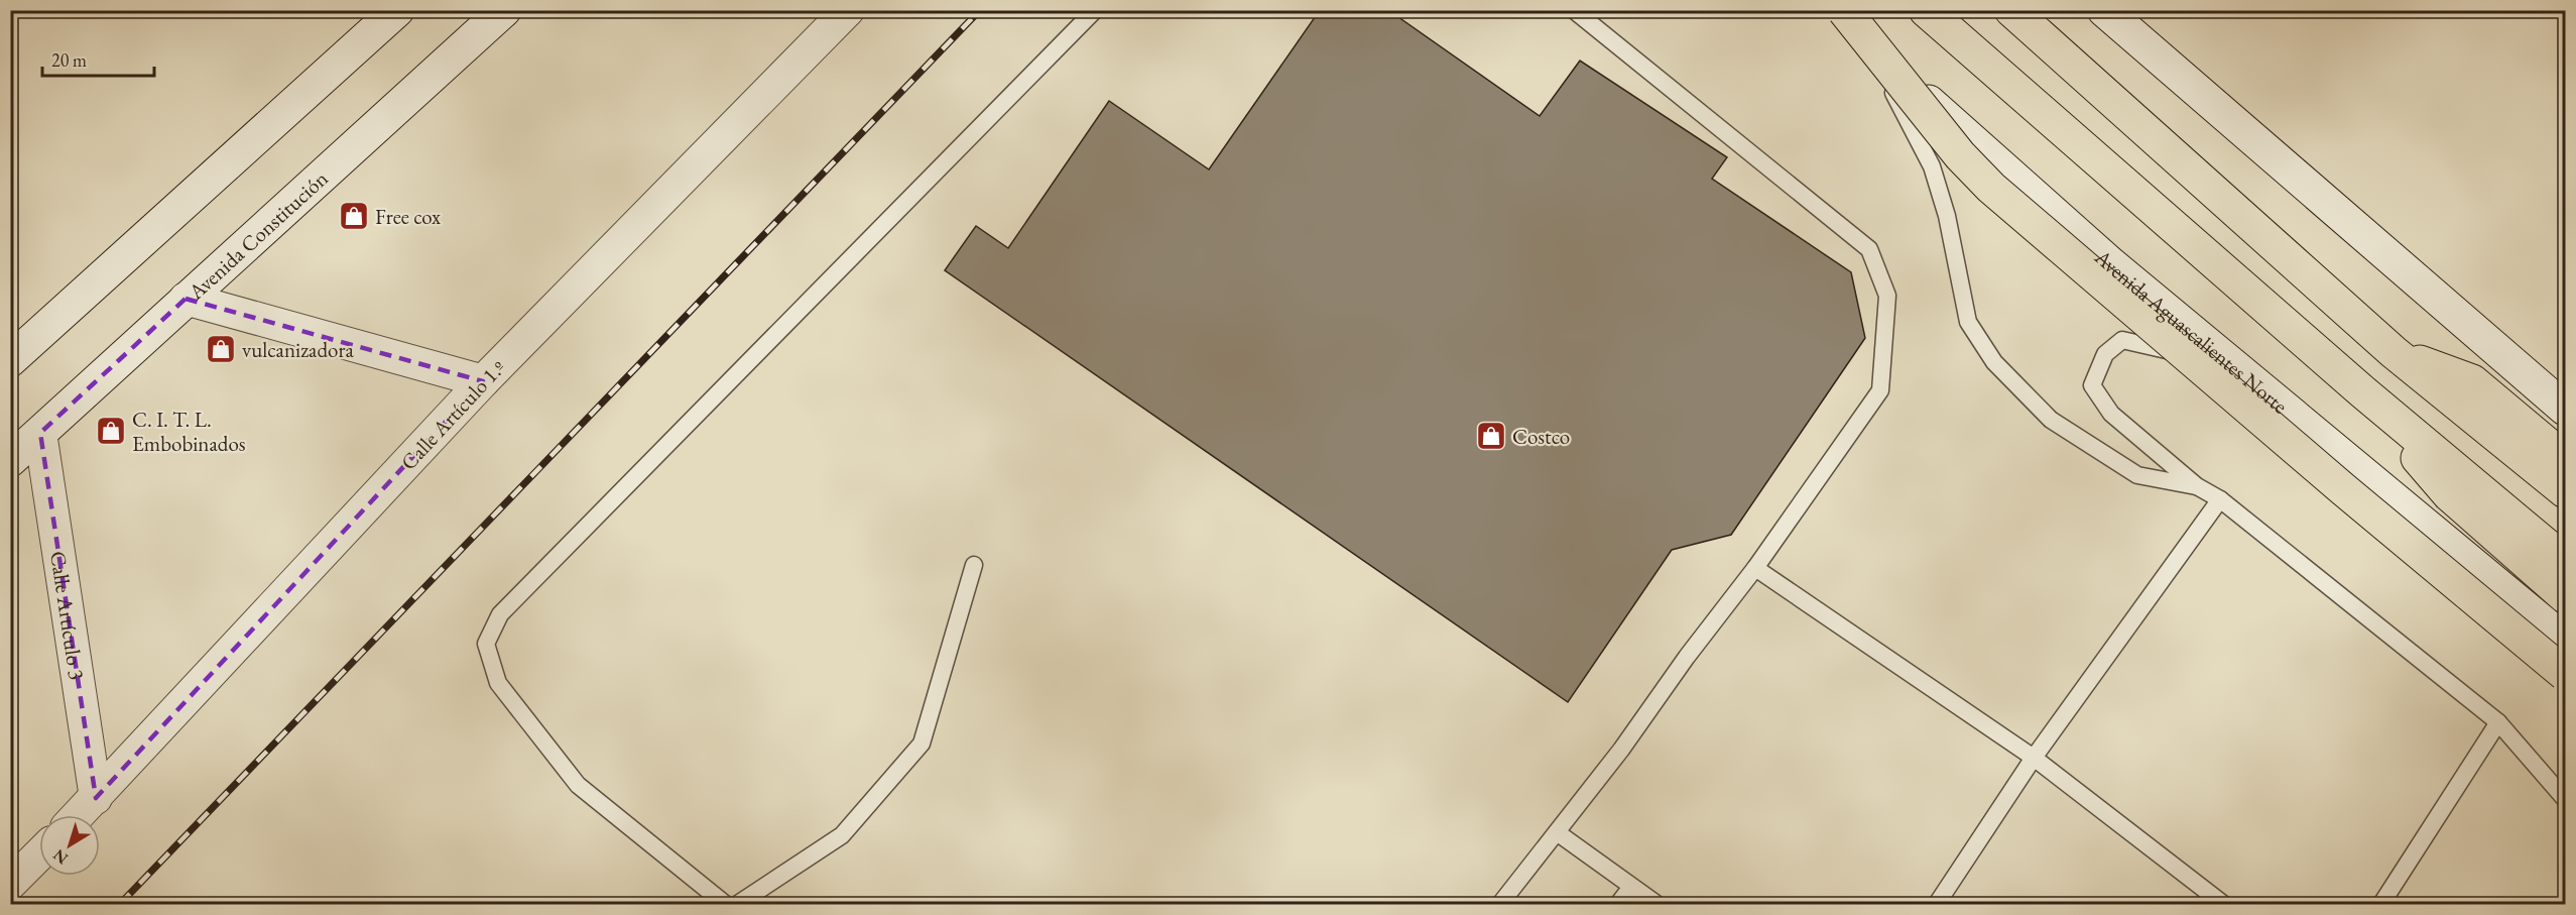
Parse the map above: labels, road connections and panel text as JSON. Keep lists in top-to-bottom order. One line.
{"streets":{"main road":["Avenida Constitución","Avenida Aguascalientes Norte"],"street":["Calle Artículo 1.º","Calle Artículo 3"]},"crossings":[["Avenida Constitución","Calle Artículo 3"],["Calle Artículo 1.º","Calle Artículo 3"]],"places":{"shop":["Free cox","vulcanizadora","C. I. T. L. Embobinados","Costco"]},"scale_bar":"20 m","north":"bottom left"}
